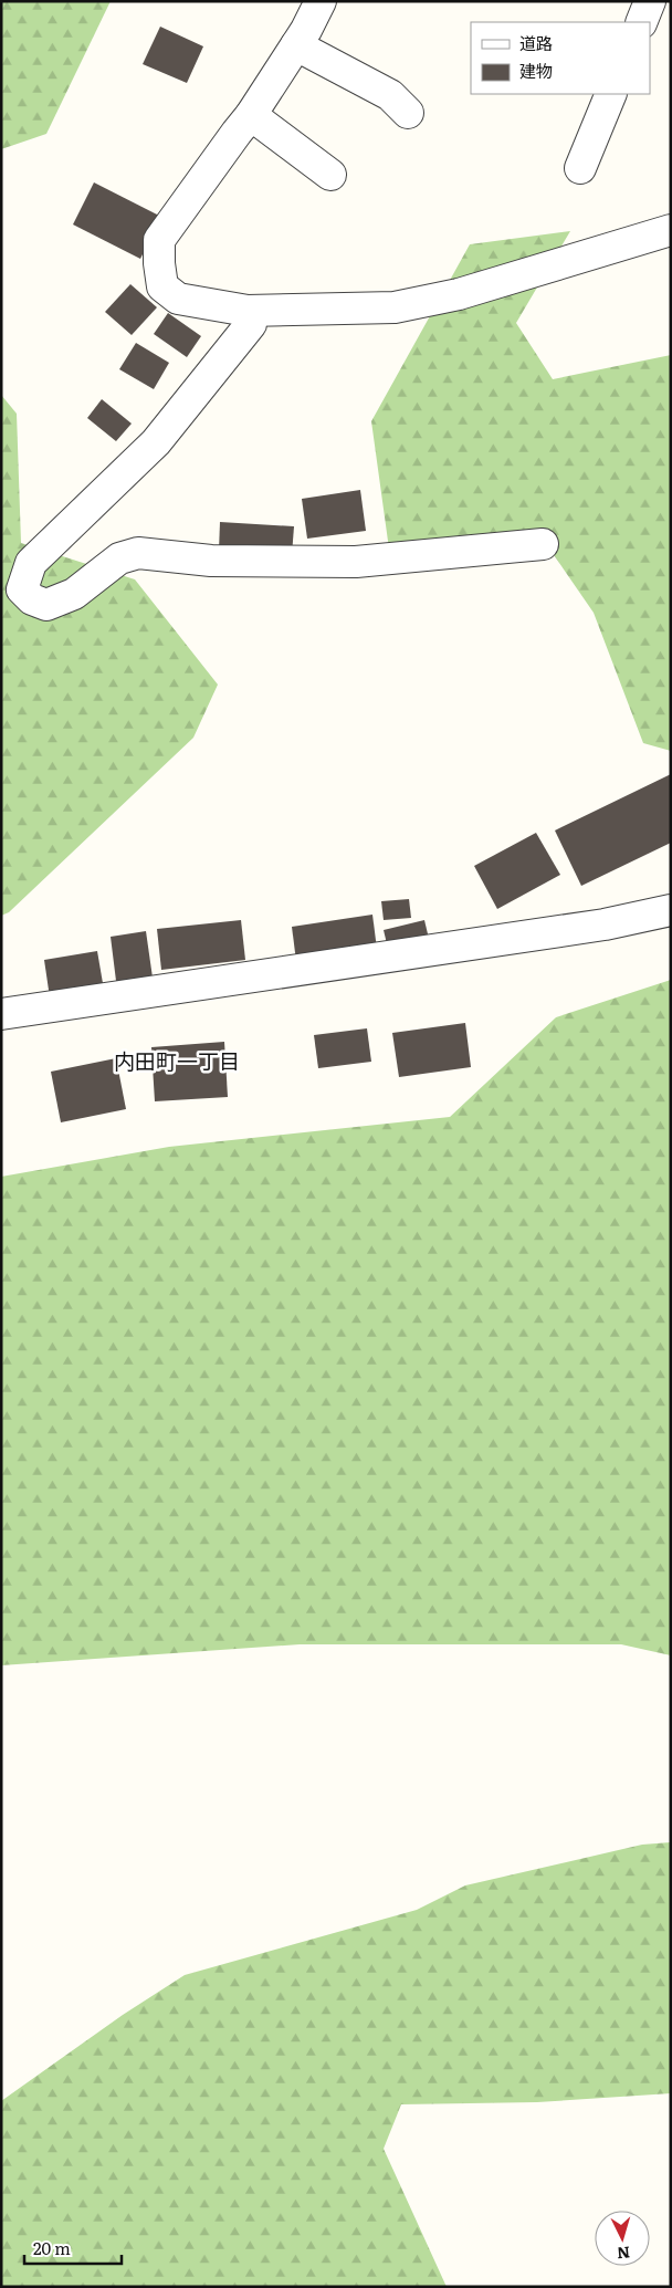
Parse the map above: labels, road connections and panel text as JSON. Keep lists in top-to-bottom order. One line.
{"districts":["内田町一丁目"],"legend":["道路","建物"],"scale_bar":"20 m","north":"bottom"}
